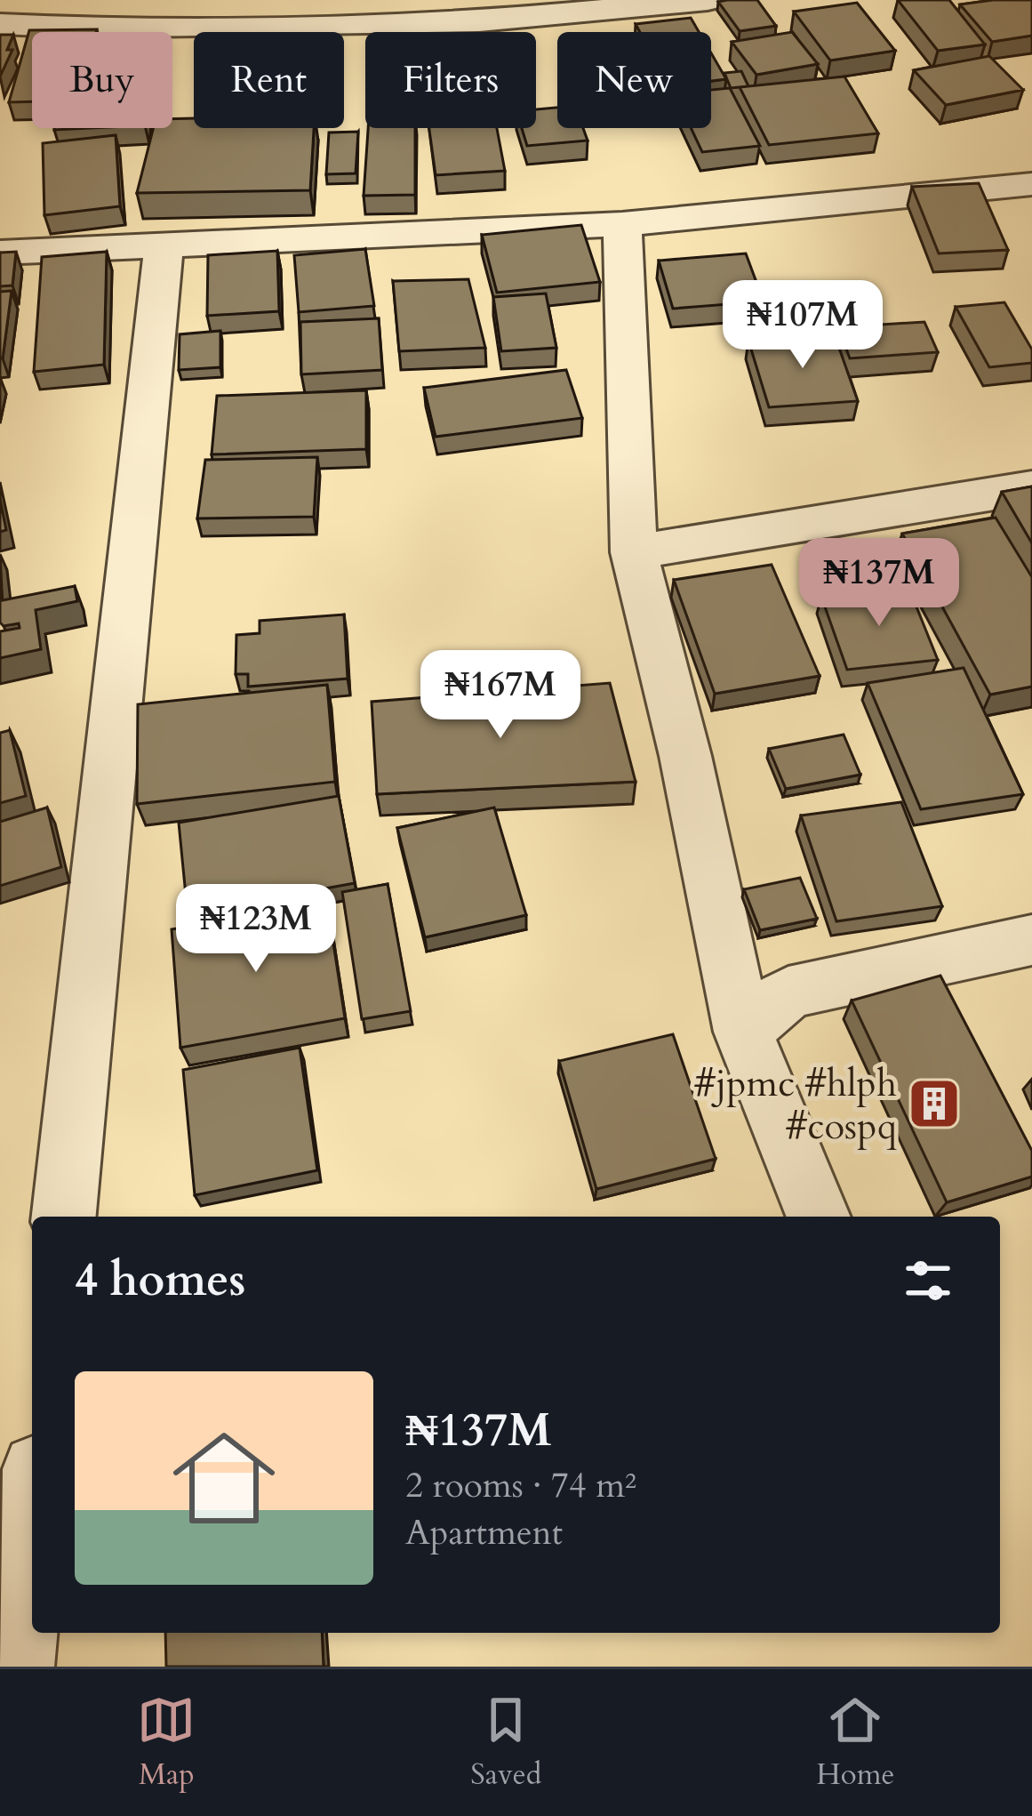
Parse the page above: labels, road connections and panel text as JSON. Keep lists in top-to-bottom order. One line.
{"places":{"building":["#jpmc #hlph #cospq"]},"page":{"chip":["Buy","Rent","Filters","New"],"price":["₦107M","₦137M","₦167M","₦123M"],"heading":"4 homes","list":[{"name":"₦137M","note":"2 rooms · 74 m² · Apartment"}],"tabs":["Map","Saved","Home"]}}
